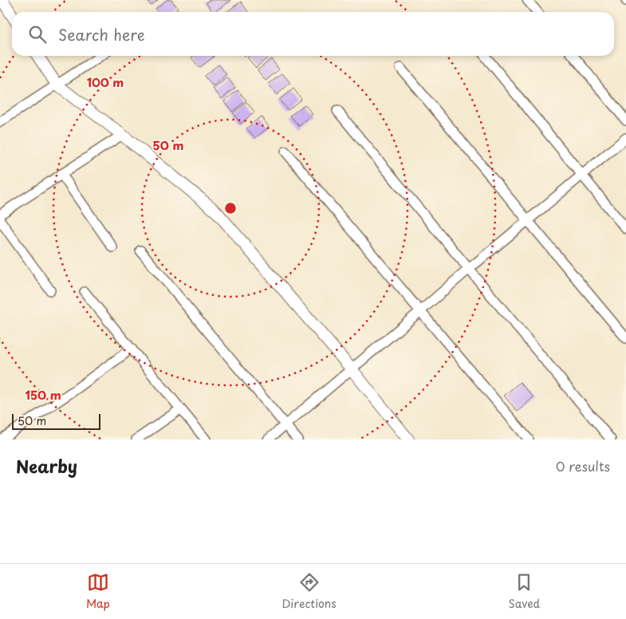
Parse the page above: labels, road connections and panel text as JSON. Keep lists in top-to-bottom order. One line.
{"scale_bar":"50 m","page":{"search":"Search here","scale":"50 m","heading":["Nearby","0 results"],"nav":["Map","Directions","Saved"]},"rings":["100 m","50 m","150 m"]}
